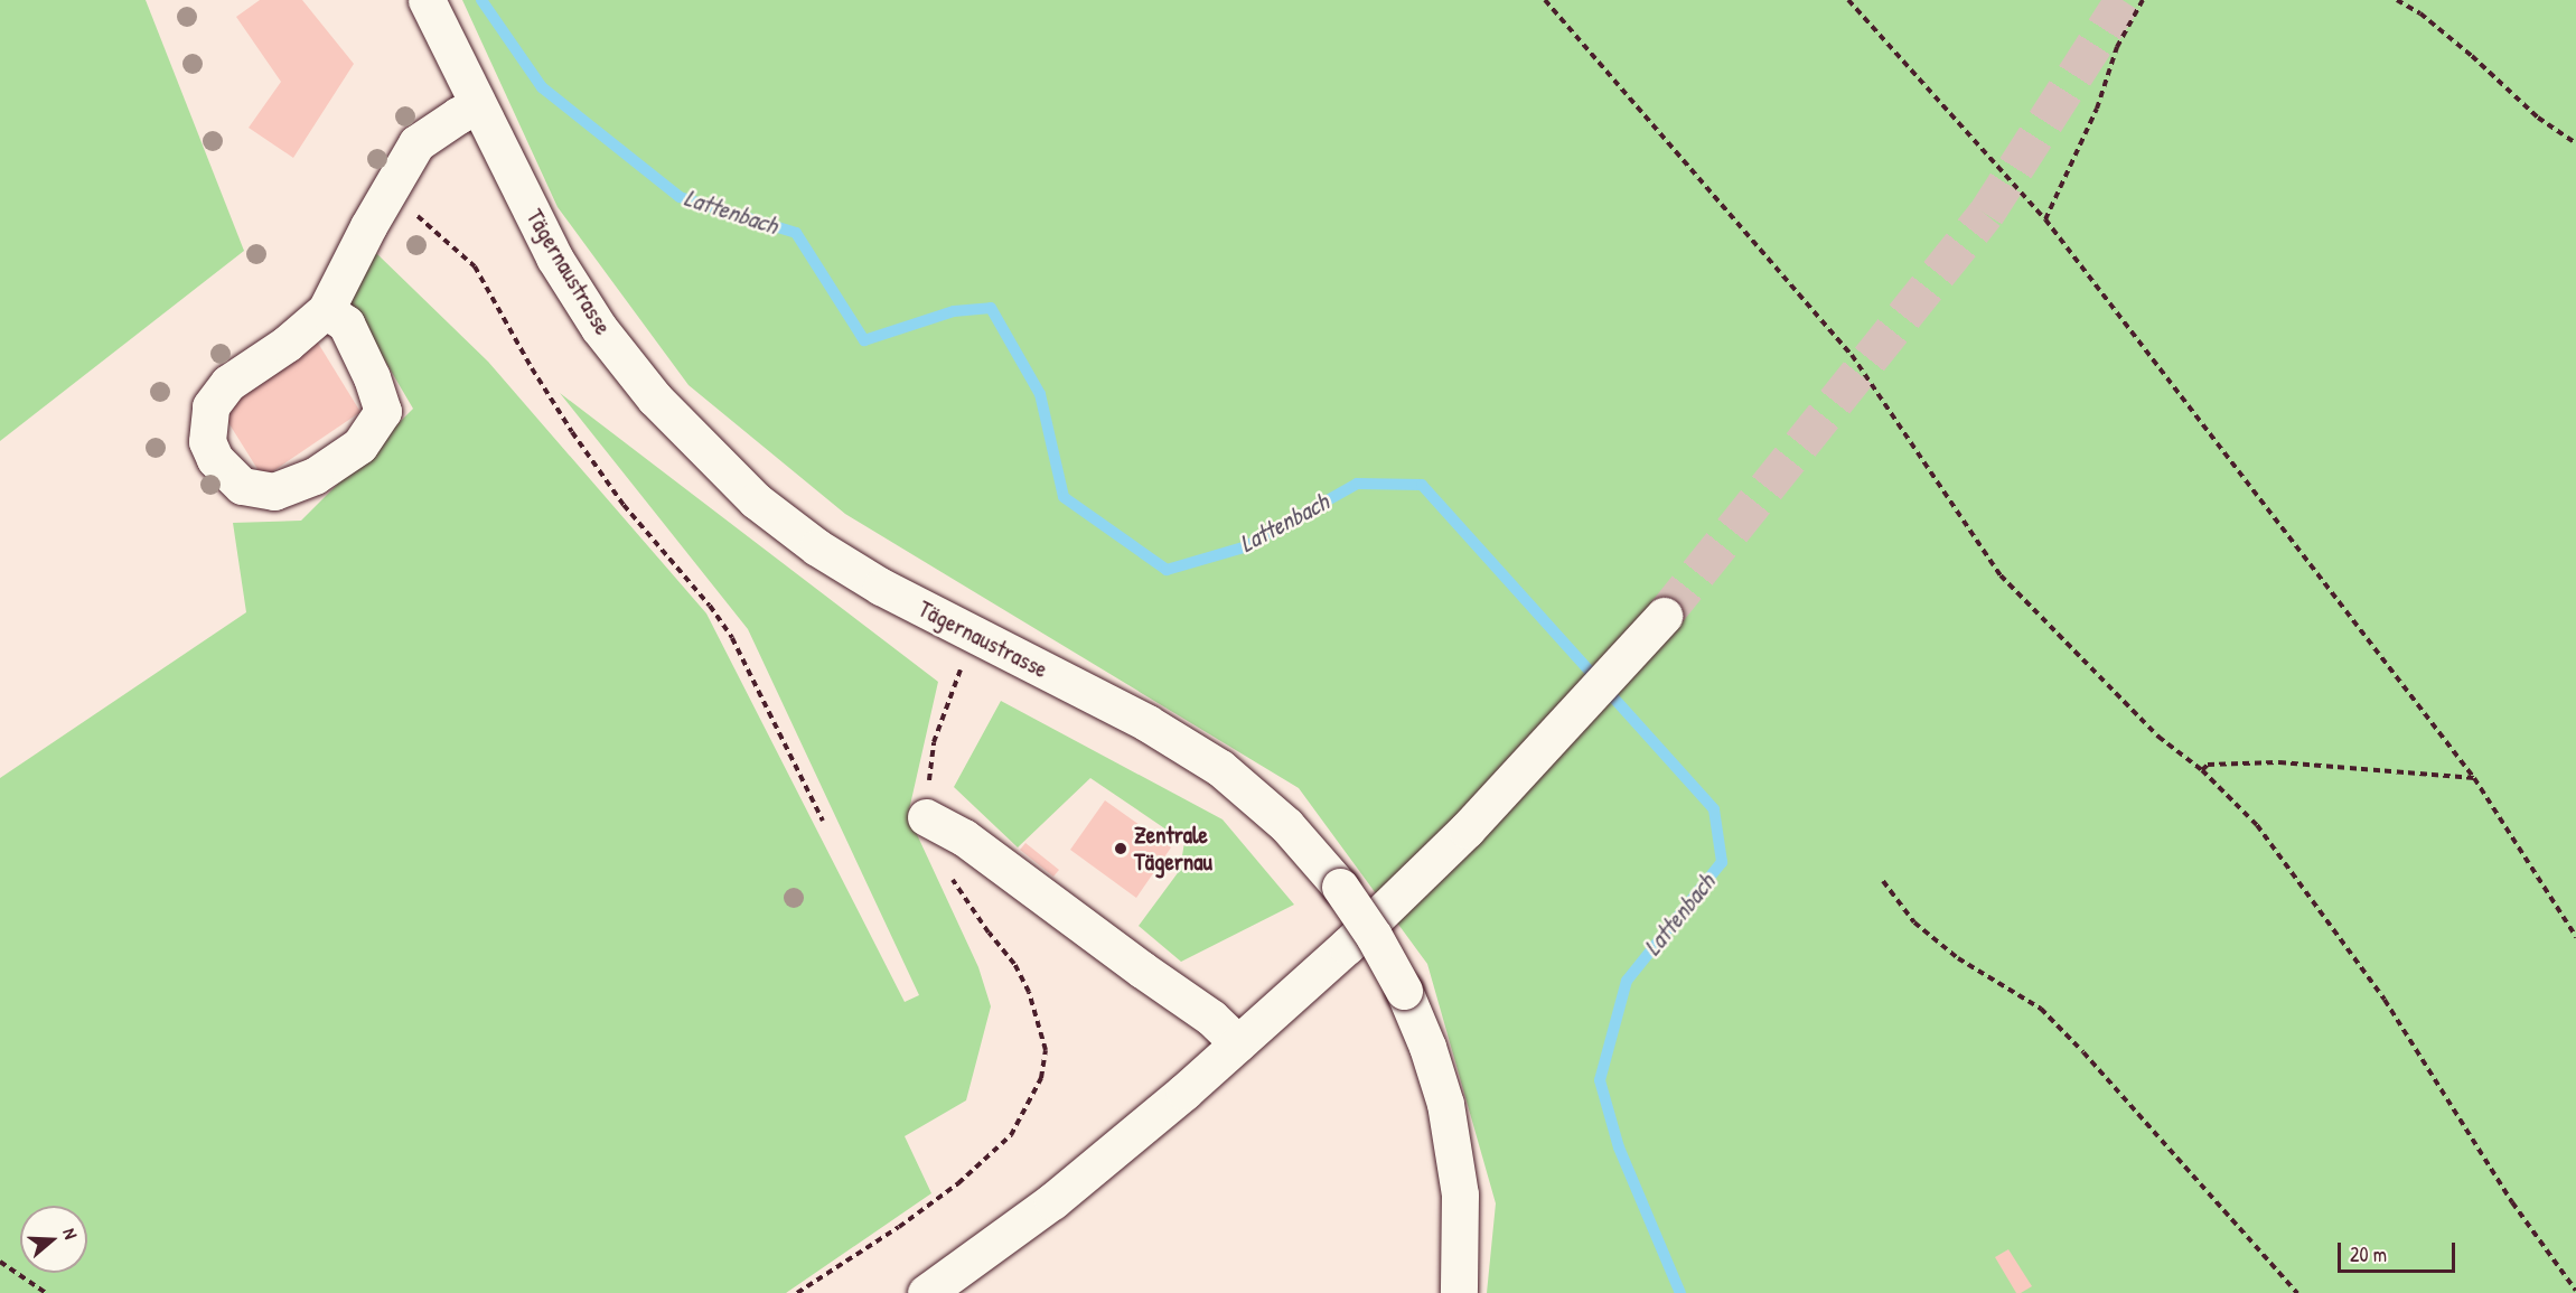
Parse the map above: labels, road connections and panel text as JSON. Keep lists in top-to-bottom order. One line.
{"streets":{"main road":["Tägernaustrasse"]},"water":["Lattenbach"],"places":["Zentrale Tägernau"],"scale_bar":"20 m","north":"right"}
